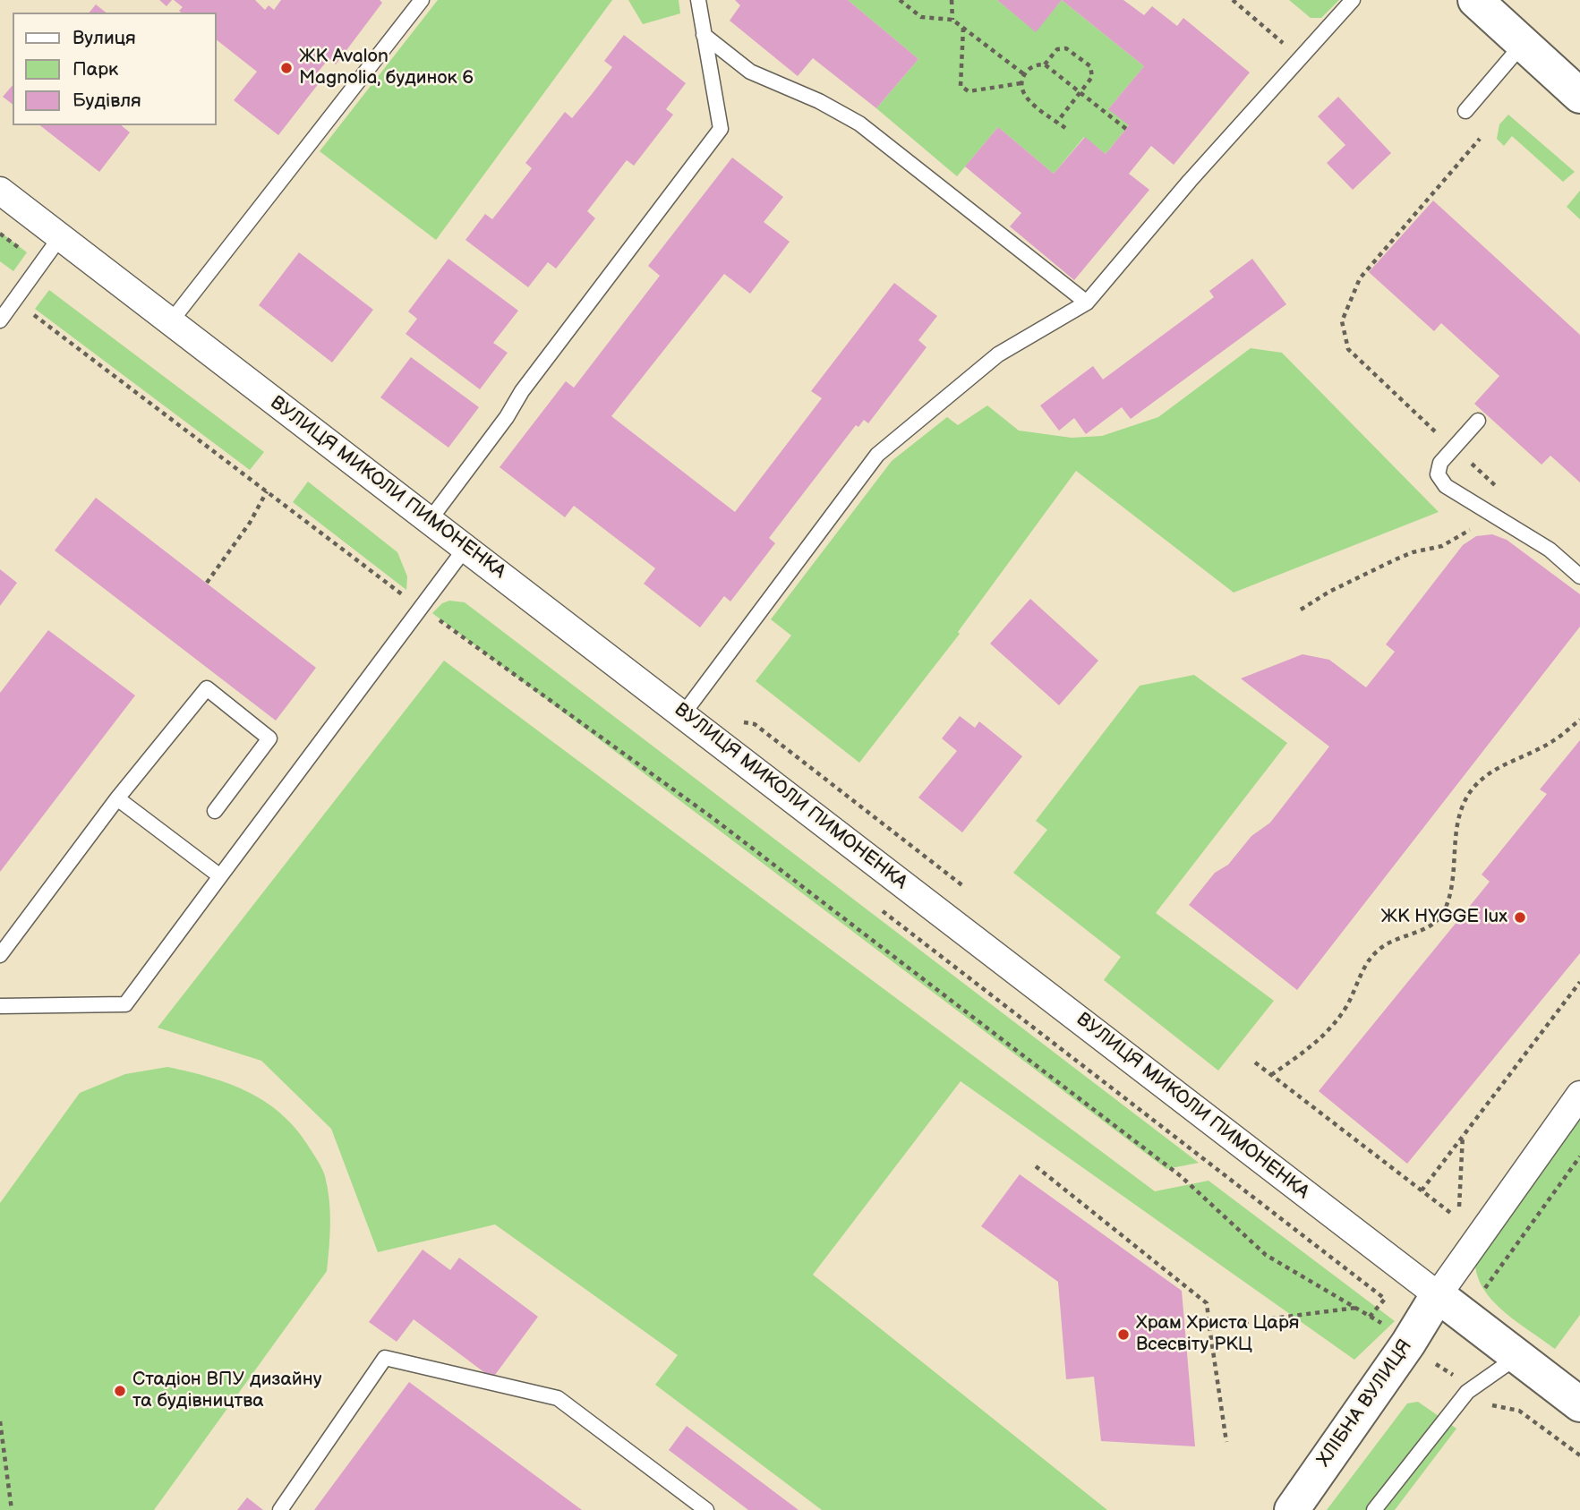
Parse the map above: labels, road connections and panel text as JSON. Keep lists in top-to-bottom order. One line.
{"streets":{"street":["ВУЛИЦЯ МИКОЛИ ПИМОНЕНКА","ХЛІБНА ВУЛИЦЯ"]},"crossings":[["ВУЛИЦЯ МИКОЛИ ПИМОНЕНКА","ХЛІБНА ВУЛИЦЯ"]],"places":["ЖК Avalon Magnolia, будинок 6","ЖК HYGGE lux","Храм Христа Царя Всесвіту РКЦ","Стадіон ВПУ дизайну та будівництва"],"legend":["Вулиця","Парк","Будівля"]}
